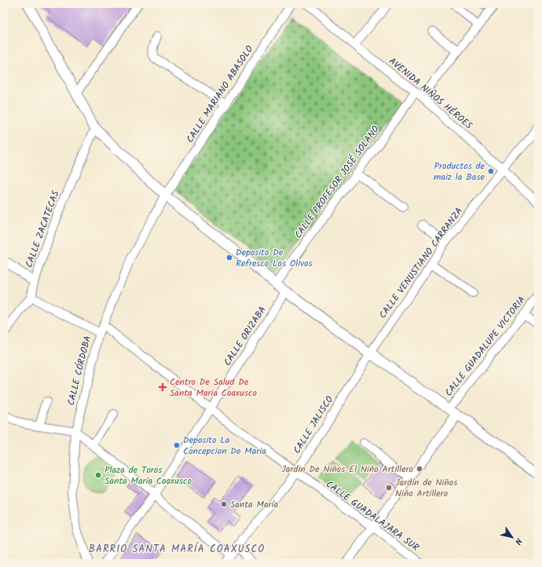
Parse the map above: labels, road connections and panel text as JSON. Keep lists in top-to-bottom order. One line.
{"streets":{"street":["AVENIDA NIÑOS HÉROES","CALLE MARIANO ABASOLO","CALLE PROFESOR JOSÉ SOLANO","CALLE ZACATECAS","CALLE VENUSTIANO CARRANZA","CALLE ORIZABA","CALLE GUADALUPE VICTORIA","CALLE CÓRDOBA","CALLE JALISCO","CALLE GUADALAJARA SUR"]},"crossings":[["AVENIDA NIÑOS HÉROES","CALLE PROFESOR JOSÉ SOLANO"],["AVENIDA NIÑOS HÉROES","CALLE VENUSTIANO CARRANZA"],["CALLE MARIANO ABASOLO","CALLE CÓRDOBA"],["CALLE VENUSTIANO CARRANZA","CALLE JALISCO"],["CALLE ORIZABA","CALLE GUADALAJARA SUR"],["CALLE CÓRDOBA","CALLE GUADALAJARA SUR"],["CALLE JALISCO","CALLE GUADALAJARA SUR"]],"districts":["BARRIO SANTA MARÍA COAXUSCO"],"places":{"other":["Productos de maiz la Base","Deposito De Refresco Los Olivos","Deposito La Concepcion De Maria","Jardin De Niños El Niño Artillero","Plaza de Toros Santa María Coaxusco","Jardín de Niños Niño Artillero","Santa María"],"health":["Centro De Salud De Santa Maria Coaxusco"]},"north":"bottom right"}
